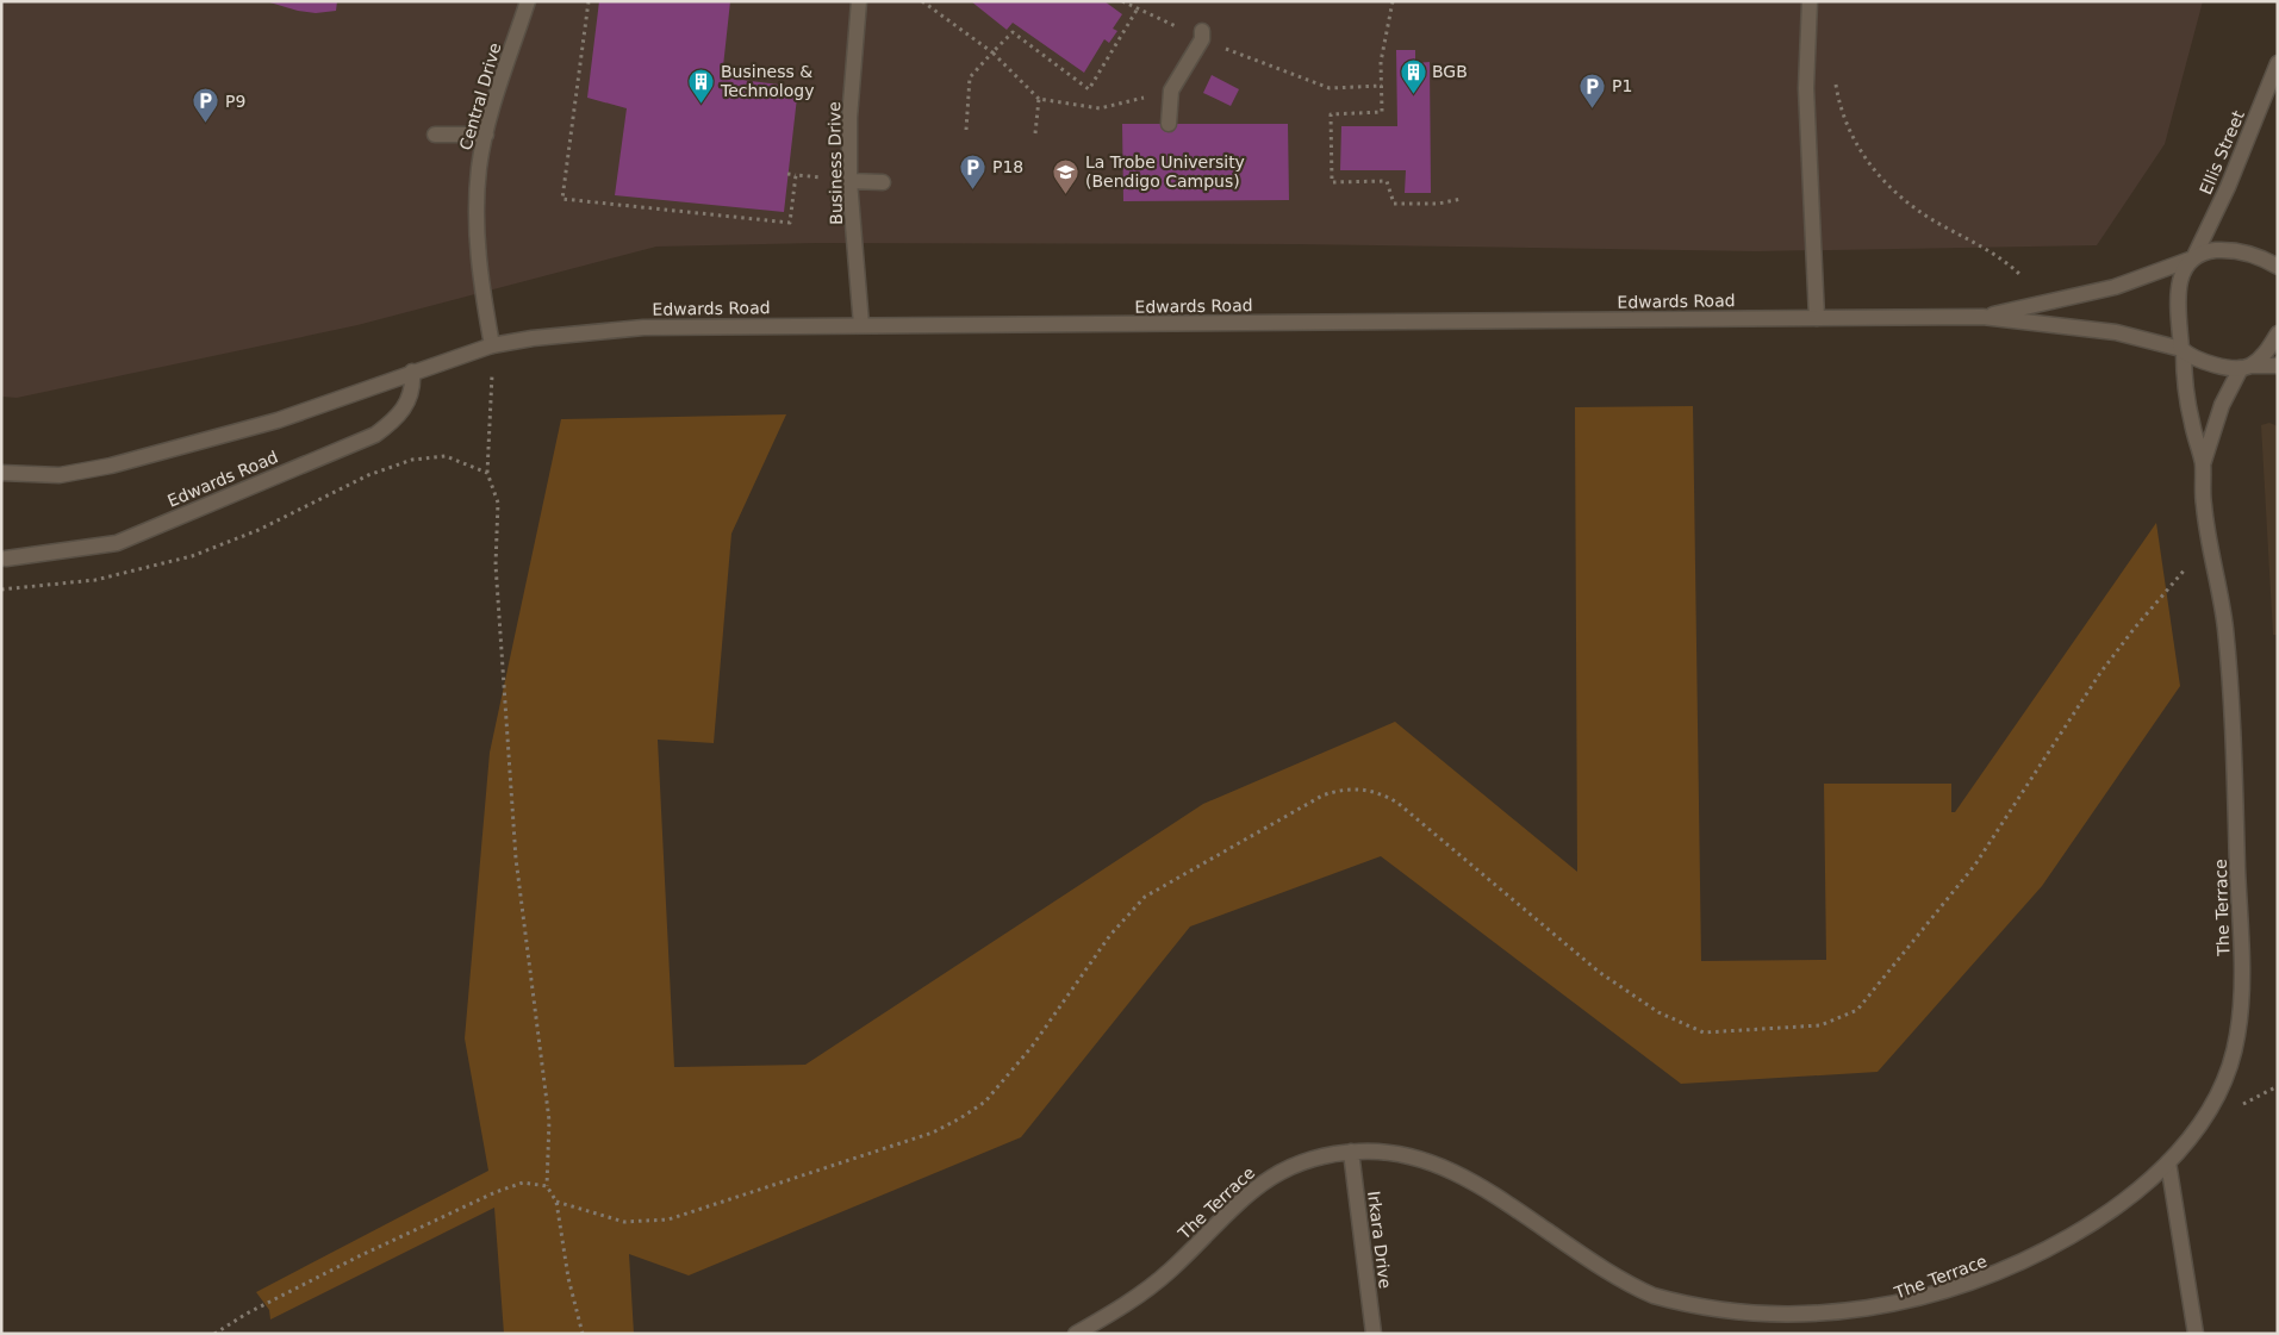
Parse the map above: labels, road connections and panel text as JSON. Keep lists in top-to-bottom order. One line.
{"streets":{"street":["Central Drive","Ellis Street","Business Drive","Edwards Road","The Terrace","Irkara Drive"]},"crossings":[["Central Drive","Edwards Road"],["Ellis Street","Edwards Road"],["Ellis Street","The Terrace"],["Business Drive","Edwards Road"],["Edwards Road","The Terrace"],["The Terrace","Irkara Drive"]],"places":{"building":["BGB","Business & Technology"],"parking":["P1","P9","P18"],"school or university":["La Trobe University (Bendigo Campus)"]}}
